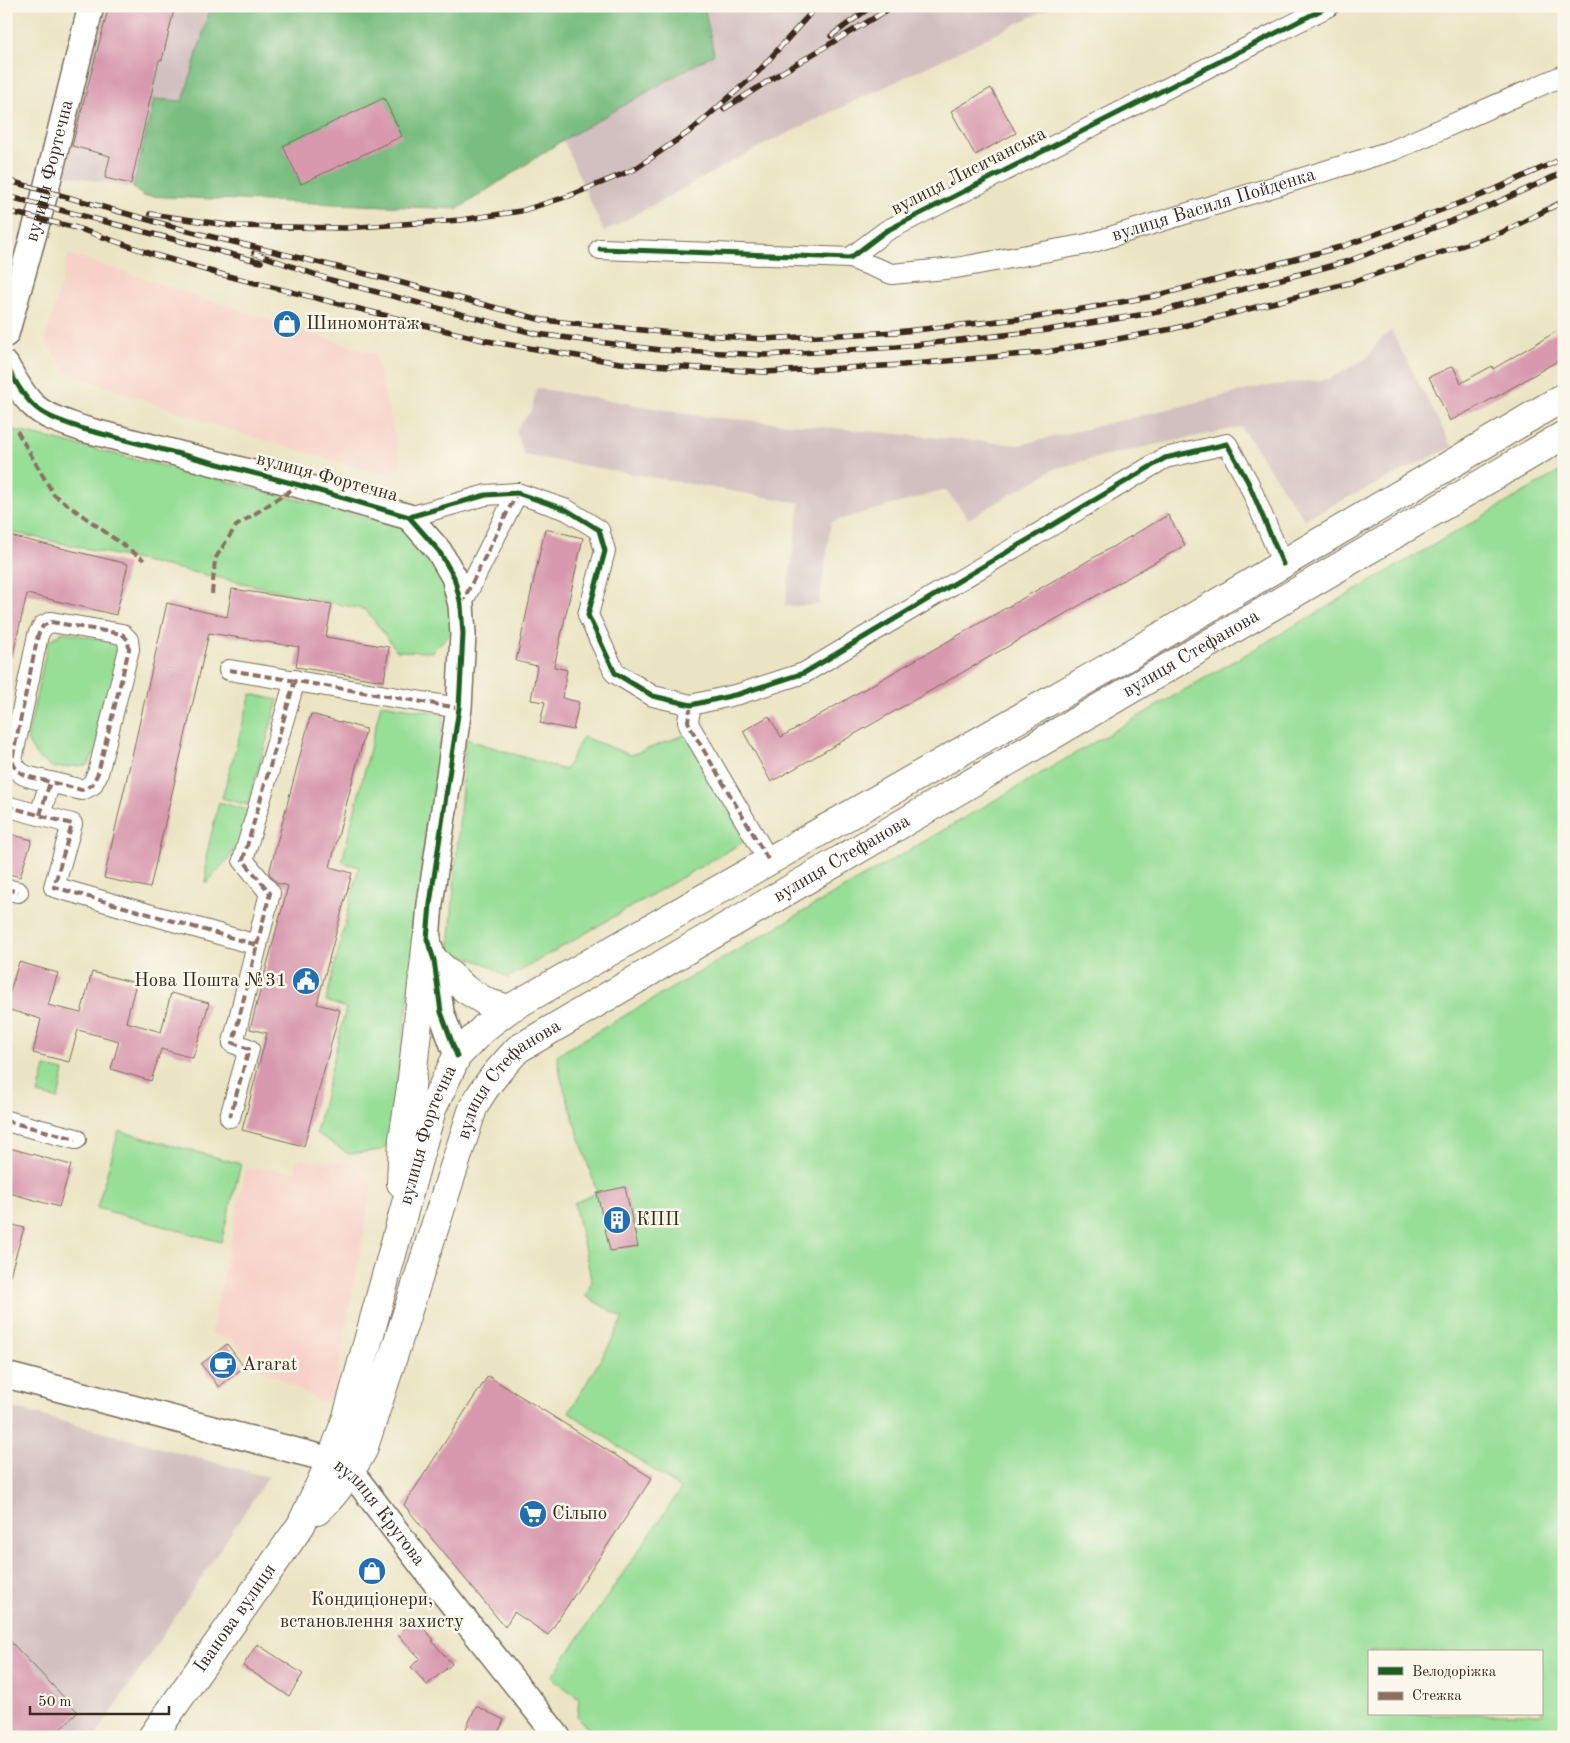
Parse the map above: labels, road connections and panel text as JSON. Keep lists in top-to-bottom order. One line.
{"streets":{"main road":["вулиця Фортечна","вулиця Стефанова","Іванова вулиця"],"street":["вулиця Лисичанська","вулиця Василя Пойденка","вулиця Кругова"]},"crossings":[["вулиця Фортечна","вулиця Стефанова"],["вулиця Фортечна","вулиця Кругова"],["вулиця Фортечна","Іванова вулиця"],["вулиця Лисичанська","вулиця Василя Пойденка"],["вулиця Стефанова","вулиця Кругова"],["вулиця Стефанова","Іванова вулиця"],["вулиця Кругова","Іванова вулиця"]],"places":{"shop":["Шиномонтаж","Кондиціонери, встановлення захисту"],"public building":["Нова Пошта №31"],"building":["КПП"],"cafe":["Ararat"],"supermarket":["Сільпо"]},"legend":["Велодоріжка","Стежка"],"scale_bar":"50 m"}
